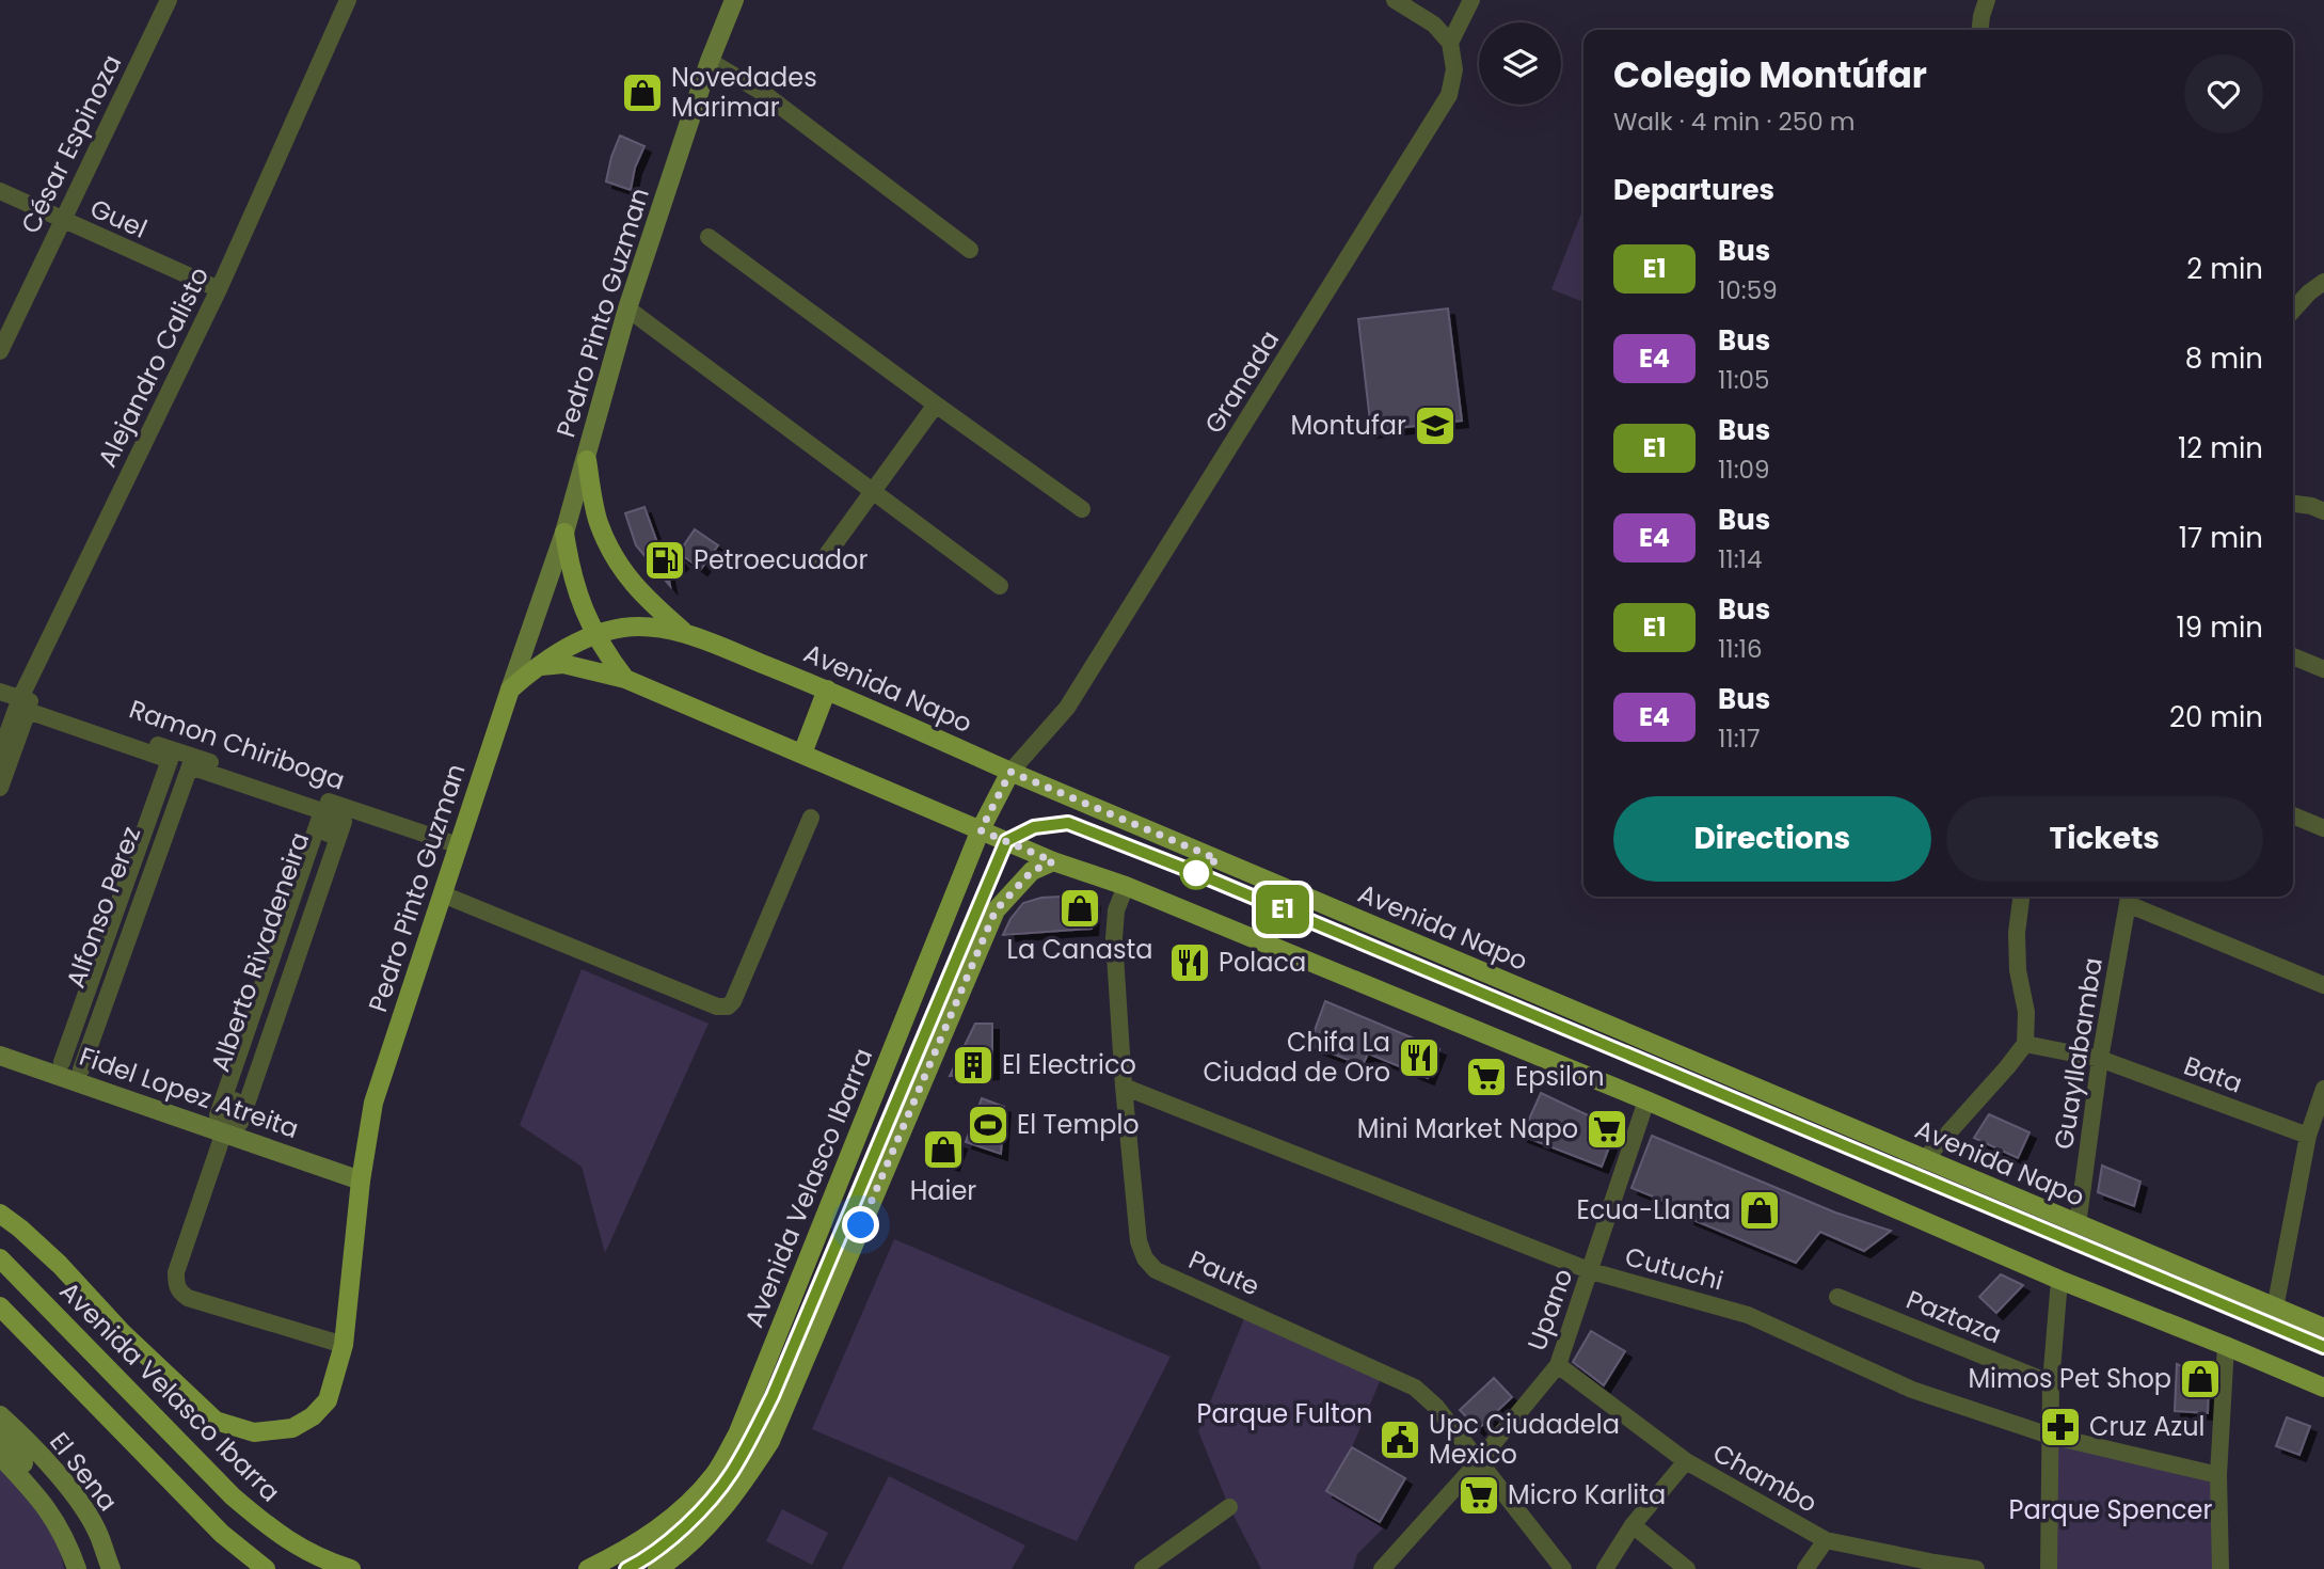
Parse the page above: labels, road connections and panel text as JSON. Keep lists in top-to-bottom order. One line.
{"streets":{"main road":["Pedro Pinto Guzman","Avenida Napo","Fidel Lopez Atreita","Avenida Velasco Ibarra","El Sena"],"street":["César Espinoza","Guel","Alejandro Calisto","Granada","Ramon Chiriboga","Alfonso Perez","Alberto Rivadeneira","Guayllabamba","Bata","Cutuchi","Paute","Upano","Paztaza","Chambo"]},"crossings":[["César Espinoza","Guel"],["Guel","Alejandro Calisto"],["Pedro Pinto Guzman","Avenida Napo"],["Pedro Pinto Guzman","Ramon Chiriboga"],["Pedro Pinto Guzman","Alberto Rivadeneira"],["Pedro Pinto Guzman","Fidel Lopez Atreita"],["Alejandro Calisto","Ramon Chiriboga"],["Granada","Avenida Napo"],["Granada","Avenida Velasco Ibarra"],["Avenida Napo","Guayllabamba"],["Avenida Napo","Avenida Velasco Ibarra"],["Ramon Chiriboga","Alfonso Perez"],["Ramon Chiriboga","Alberto Rivadeneira"],["Alfonso Perez","Fidel Lopez Atreita"],["Alberto Rivadeneira","Fidel Lopez Atreita"],["Guayllabamba","Bata"],["Cutuchi","Paute"],["Cutuchi","Upano"],["Paute","Upano"],["Upano","Chambo"]],"parks":["Parque Fulton","Parque Spencer"],"places":{"shop":["Novedades Marimar","La Canasta","Haier","Ecua-Llanta","Mimos Pet Shop"],"school or university":["Montufar"],"fuel station":["Petroecuador"],"restaurant":["Polaca","Chifa La Ciudad de Oro"],"building":["El Electrico"],"supermarket":["Epsilon","Mini Market Napo","Micro Karlita"],"sports":["El Templo"],"pharmacy":["Cruz Azul"],"public building":["Upc Ciudadela Mexico"]},"lines":["bus line E1"],"page":{"on_map":"E1","heading":[["Colegio Montúfar","Walk · 4 min · 250 m"],"Departures"],"list":[{"mark":"E1","name":"Bus","note":"10:59","value":"2 min"},{"mark":"E4","name":"Bus","note":"11:05","value":"8 min"},{"mark":"E1","name":"Bus","note":"11:09","value":"12 min"},{"mark":"E4","name":"Bus","note":"11:14","value":"17 min"},{"mark":"E1","name":"Bus","note":"11:16","value":"19 min"},{"mark":"E4","name":"Bus","note":"11:17","value":"20 min"}],"buttons":["Directions","Tickets"]}}
